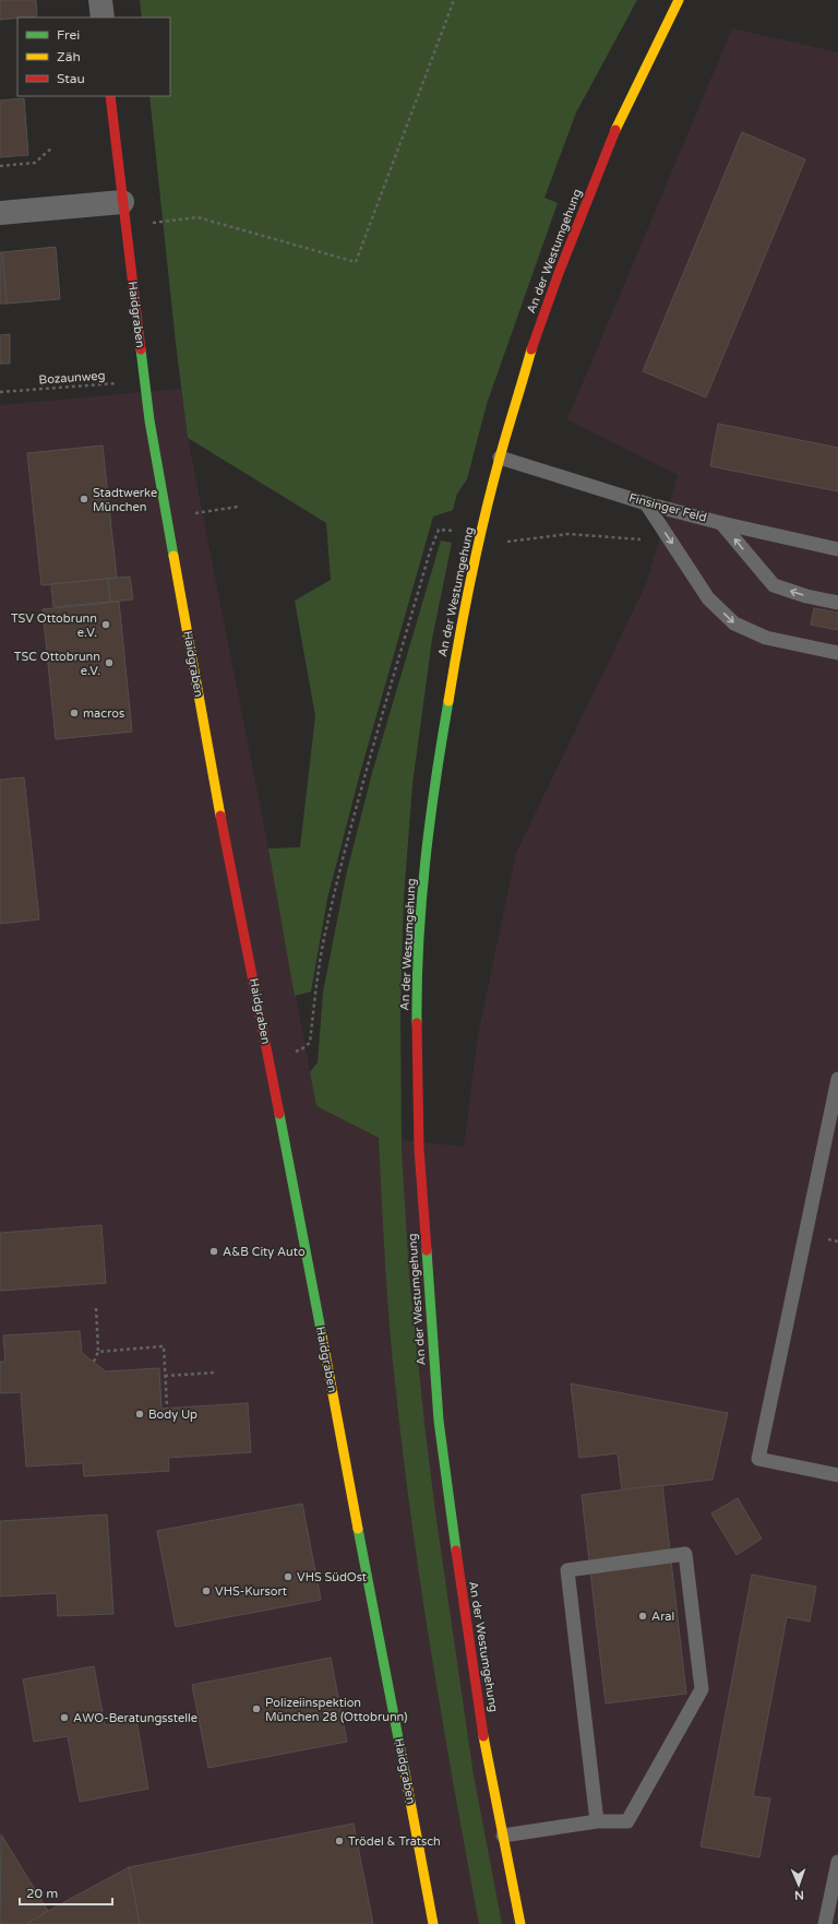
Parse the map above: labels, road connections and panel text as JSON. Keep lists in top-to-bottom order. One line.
{"streets":{"main road":["An der Westumgehung","Haidgraben"],"lane":["Finsinger Feld"],"path":["Bozaunweg"]},"crossings":[["An der Westumgehung","Finsinger Feld"],["Haidgraben","Bozaunweg"]],"places":["Stadtwerke München","TSV Ottobrunn e.V.","TSC Ottobrunn e.V.","macros","A&B City Auto","Body Up","VHS SüdOst","VHS-Kursort","Aral","Polizeiinspektion München 28 (Ottobrunn)","AWO-Beratungsstelle","Trödel & Tratsch"],"legend":["Frei","Zäh","Stau"],"scale_bar":"20 m","north":"bottom"}
